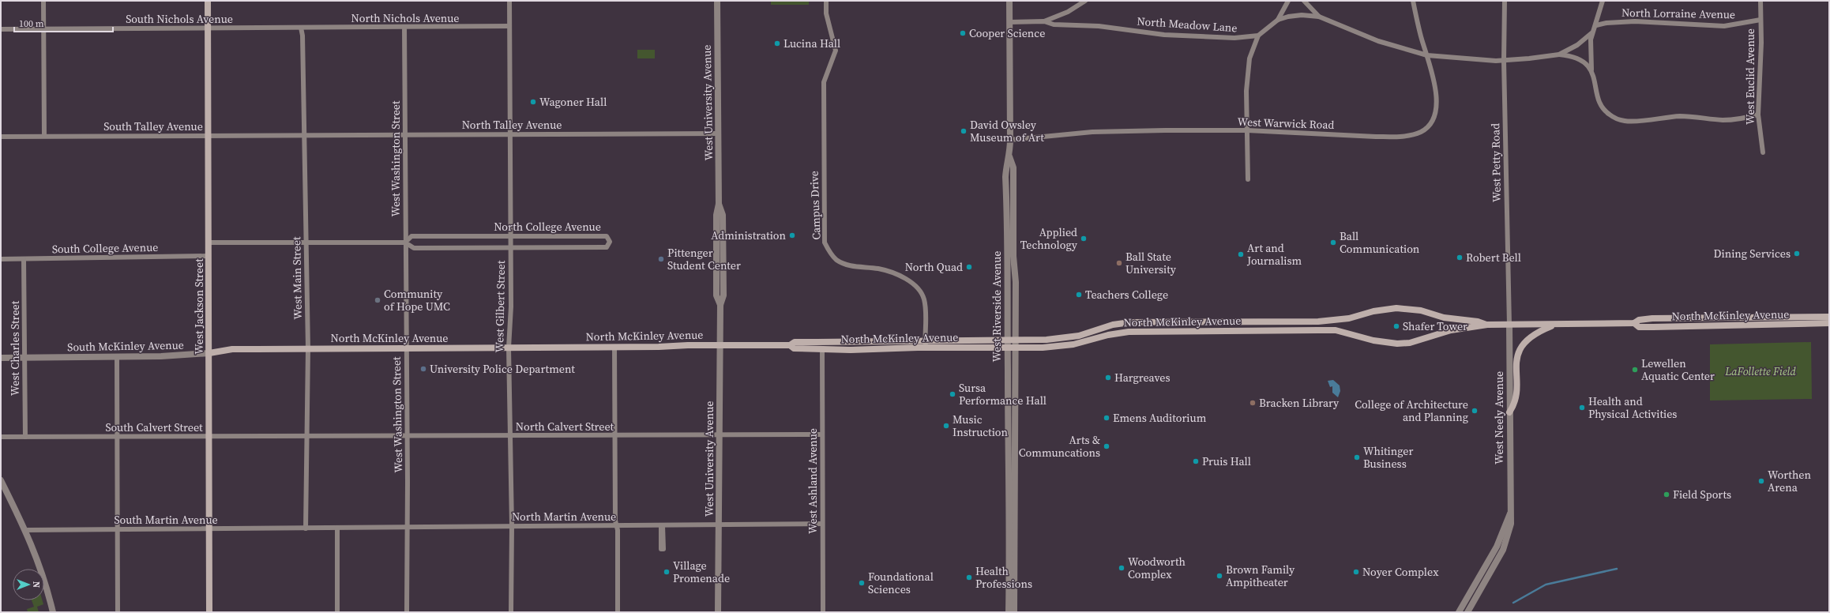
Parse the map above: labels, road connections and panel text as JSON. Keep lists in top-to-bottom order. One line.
{"streets":{"main road":["West Jackson Street","North McKinley Avenue","South McKinley Avenue"],"street":["North Lorraine Avenue","North Nichols Avenue","South Nichols Avenue","North Meadow Lane","West Euclid Avenue","West University Avenue","West Warwick Road","North Talley Avenue","South Talley Avenue","West Washington Street","West Petty Road","Campus Drive","North College Avenue","South College Avenue","West Main Street","West Gilbert Street","West Riverside Avenue","West Charles Street","West Neely Avenue","North Calvert Street","South Calvert Street","West Ashland Avenue","North Martin Avenue","South Martin Avenue"]},"crossings":[["North Lorraine Avenue","West Euclid Avenue"],["North Nichols Avenue","South Nichols Avenue"],["North Nichols Avenue","West Washington Street"],["North Nichols Avenue","West Main Street"],["North Nichols Avenue","West Gilbert Street"],["South Nichols Avenue","West Main Street"],["South Nichols Avenue","West Jackson Street"],["North Meadow Lane","West Riverside Avenue"],["West University Avenue","North Talley Avenue"],["West University Avenue","North McKinley Avenue"],["West University Avenue","North Calvert Street"],["West University Avenue","North Martin Avenue"],["West Warwick Road","West Riverside Avenue"],["North Talley Avenue","South Talley Avenue"],["North Talley Avenue","West Washington Street"],["North Talley Avenue","West Main Street"],["North Talley Avenue","West Gilbert Street"],["South Talley Avenue","West Main Street"],["South Talley Avenue","West Jackson Street"],["West Washington Street","North College Avenue"],["West Washington Street","North McKinley Avenue"],["West Washington Street","North Calvert Street"],["West Washington Street","North Martin Avenue"],["West Petty Road","North McKinley Avenue"],["West Petty Road","West Neely Avenue"],["Campus Drive","North McKinley Avenue"],["North College Avenue","West Main Street"],["North College Avenue","West Gilbert Street"],["South College Avenue","West Jackson Street"],["South College Avenue","West Charles Street"],["West Main Street","North McKinley Avenue"],["West Main Street","South McKinley Avenue"],["West Main Street","North Calvert Street"],["West Main Street","South Calvert Street"],["West Main Street","North Martin Avenue"],["West Main Street","South Martin Avenue"],["West Jackson Street","South McKinley Avenue"],["West Jackson Street","South Calvert Street"],["West Jackson Street","South Martin Avenue"],["West Gilbert Street","North McKinley Avenue"],["West Gilbert Street","North Calvert Street"],["West Gilbert Street","North Martin Avenue"],["West Riverside Avenue","North McKinley Avenue"],["North McKinley Avenue","South McKinley Avenue"],["North McKinley Avenue","West Neely Avenue"],["North McKinley Avenue","West Ashland Avenue"],["South McKinley Avenue","West Charles Street"],["West Charles Street","South Calvert Street"],["North Calvert Street","South Calvert Street"],["North Calvert Street","West Ashland Avenue"],["West Ashland Avenue","North Martin Avenue"],["North Martin Avenue","South Martin Avenue"]],"parks":["LaFollette Field"],"places":["Cooper Science","Lucina Hall","Wagoner Hall","David Owsley Museum of Art","Administration","Applied Technology","Ball Communication","Dining Services","Art and Journalism","Robert Bell","Pittenger Student Center","Ball State University","North Quad","Teachers College","Community of Hope UMC","Shafer Tower","University Police Department","Lewellen Aquatic Center","Hargreaves","Sursa Performance Hall","Bracken Library","Health and Physical Activities","College of Architecture and Planning","Emens Auditorium","Music Instruction","Arts & Communcations","Whitinger Business","Pruis Hall","Worthen Arena","Field Sports","Woodworth Complex","Village Promenade","Noyer Complex","Brown Family Ampitheater","Health Professions","Foundational Sciences"],"scale_bar":"100 m","north":"right"}
